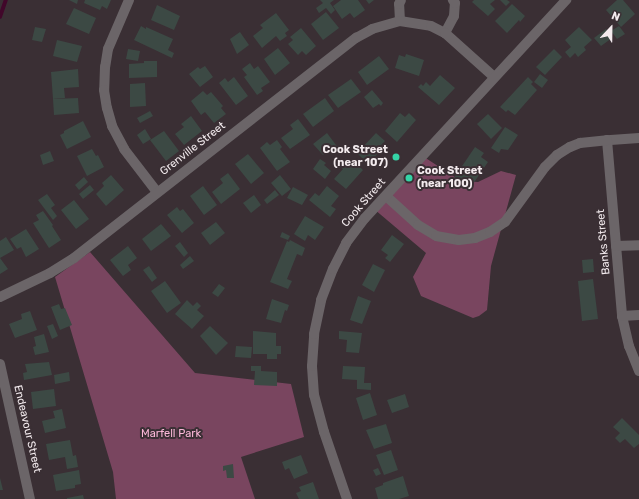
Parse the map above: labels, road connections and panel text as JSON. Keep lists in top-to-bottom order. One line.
{"streets":{"street":["Grenville Street","Cook Street","Banks Street","Endeavour Street"]},"crossings":[["Grenville Street","Cook Street"]],"parks":["Marfell Park"],"places":["Cook Street (near 107)","Cook Street (near 100)"],"north":"top"}
